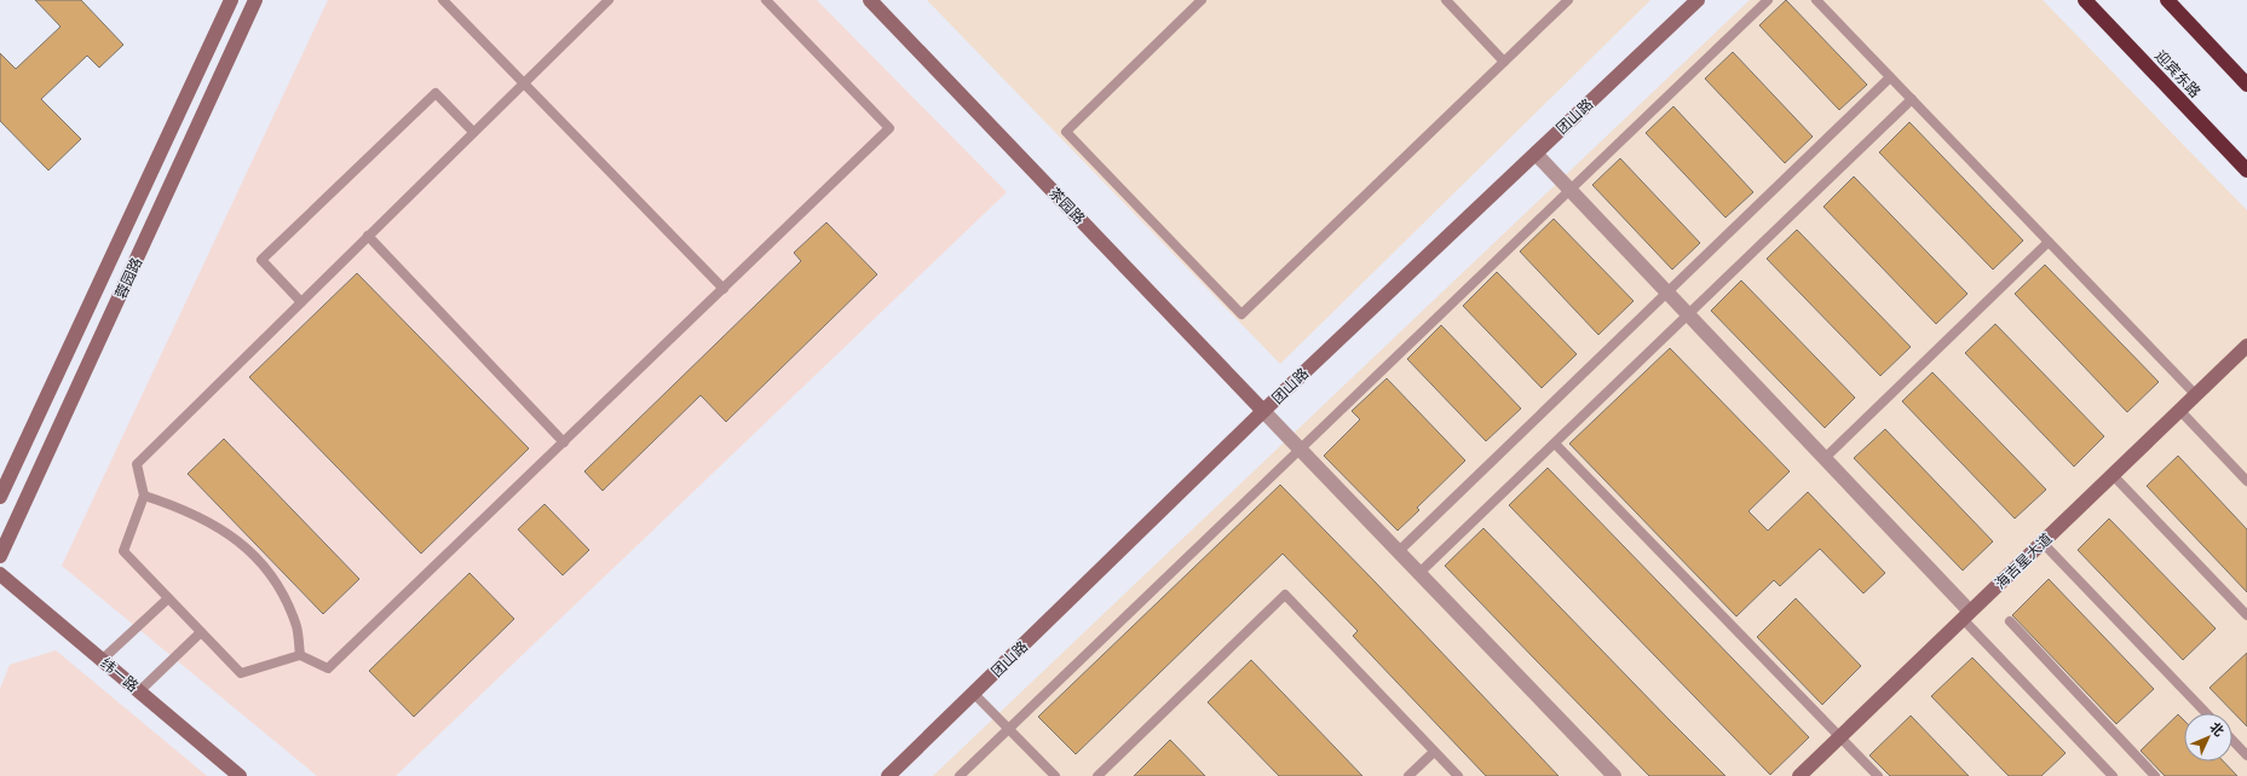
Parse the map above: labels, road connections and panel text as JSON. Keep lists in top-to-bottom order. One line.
{"streets":{"highway":["迎宾东路"],"street":["团山路","茶园路","蓉园路","海吉星大道","纬一路"]},"crossings":[["团山路","茶园路"]],"north":"top right"}
